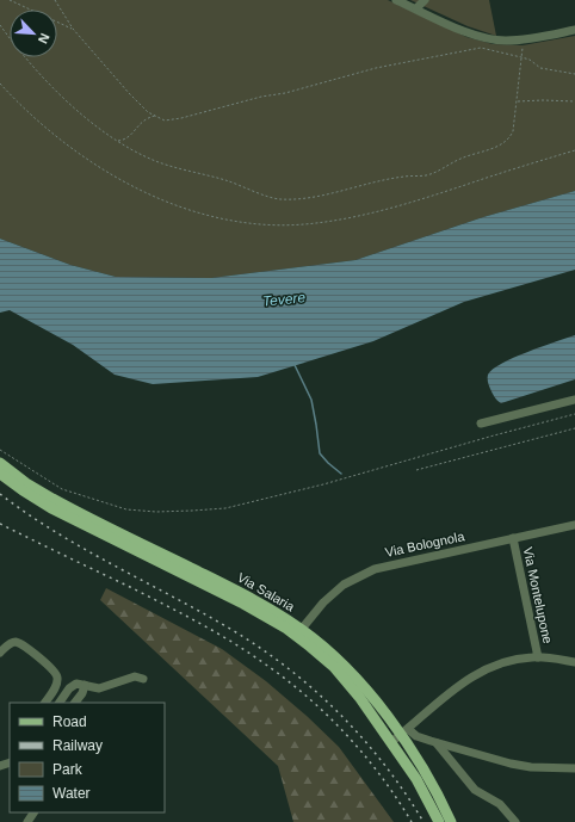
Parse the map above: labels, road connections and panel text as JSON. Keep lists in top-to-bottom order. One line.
{"streets":{"main road":["Via Salaria"],"street":["Via Bolognola","Via Montelupone"]},"crossings":[["Via Bolognola","Via Salaria"],["Via Bolognola","Via Montelupone"]],"water":["Tevere"],"legend":["Road","Railway","Park","Water"],"north":"bottom right"}
